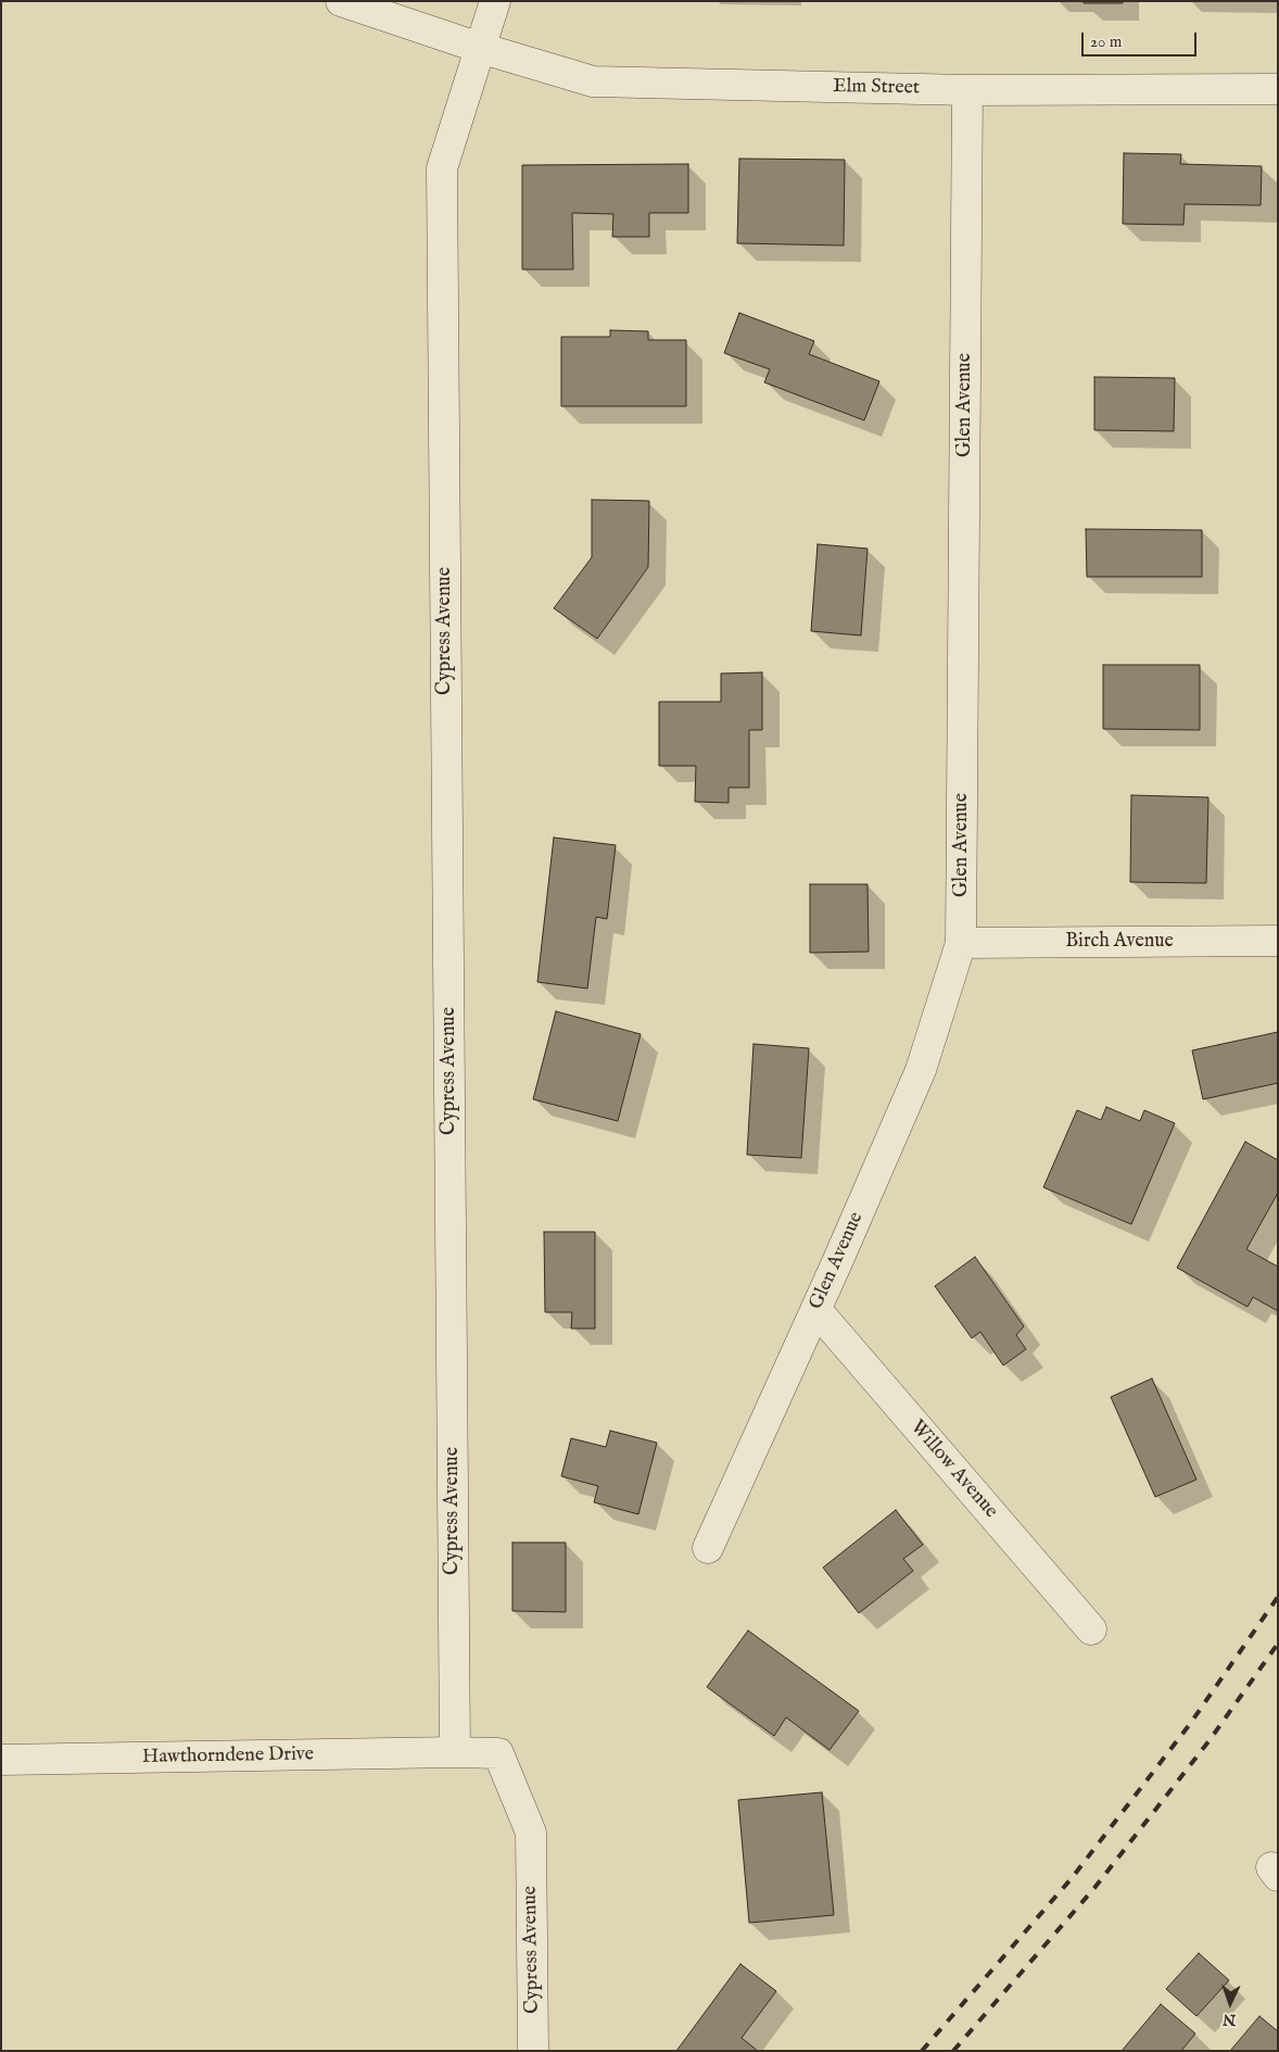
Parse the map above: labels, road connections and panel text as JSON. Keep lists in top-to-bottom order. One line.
{"streets":{"street":["Elm Street","Glen Avenue","Cypress Avenue","Birch Avenue","Willow Avenue","Hawthorndene Drive"]},"crossings":[["Elm Street","Glen Avenue"],["Elm Street","Cypress Avenue"],["Glen Avenue","Birch Avenue"],["Glen Avenue","Willow Avenue"],["Cypress Avenue","Hawthorndene Drive"]],"scale_bar":"20 m","north":"bottom"}
